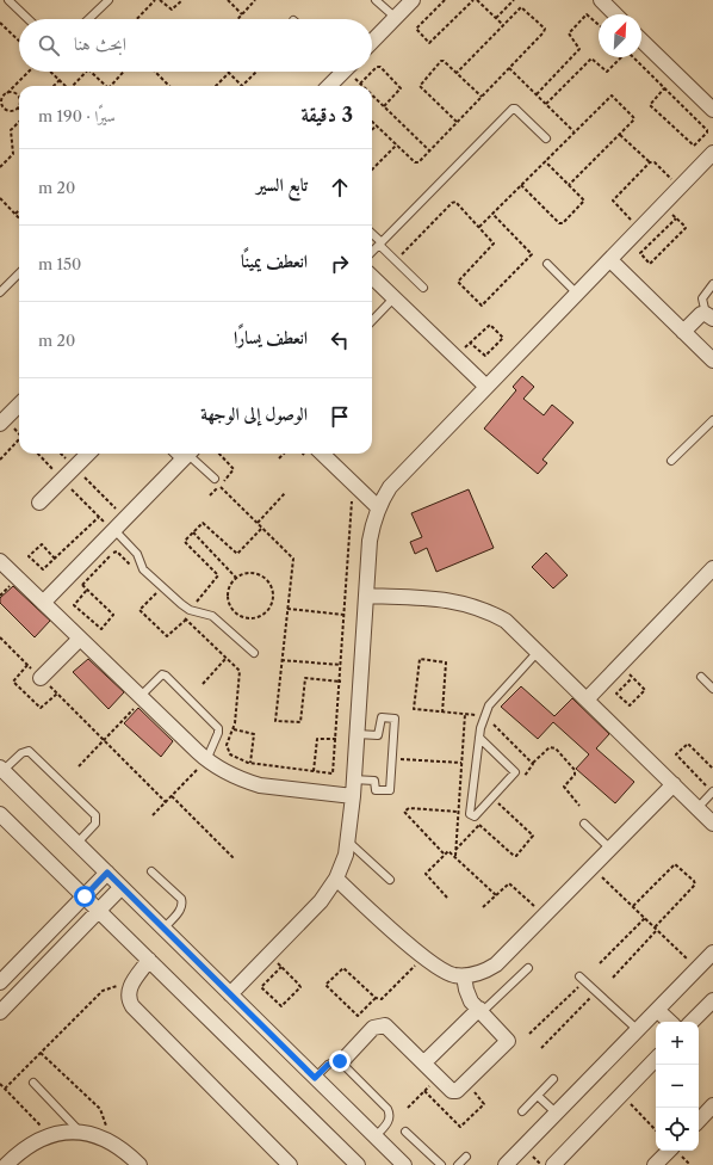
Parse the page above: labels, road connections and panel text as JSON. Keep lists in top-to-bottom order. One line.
{"north":"top right","page":{"search":"ابحث هنا","heading":["3 دقيقة","سيرًا · 190 m"],"list":[["تابع السير","20 m"],["انعطف يمينًا","150 m"],["انعطف يسارًا","20 m"],"الوصول إلى الوجهة"],"map_buttons":["+","−"]}}
